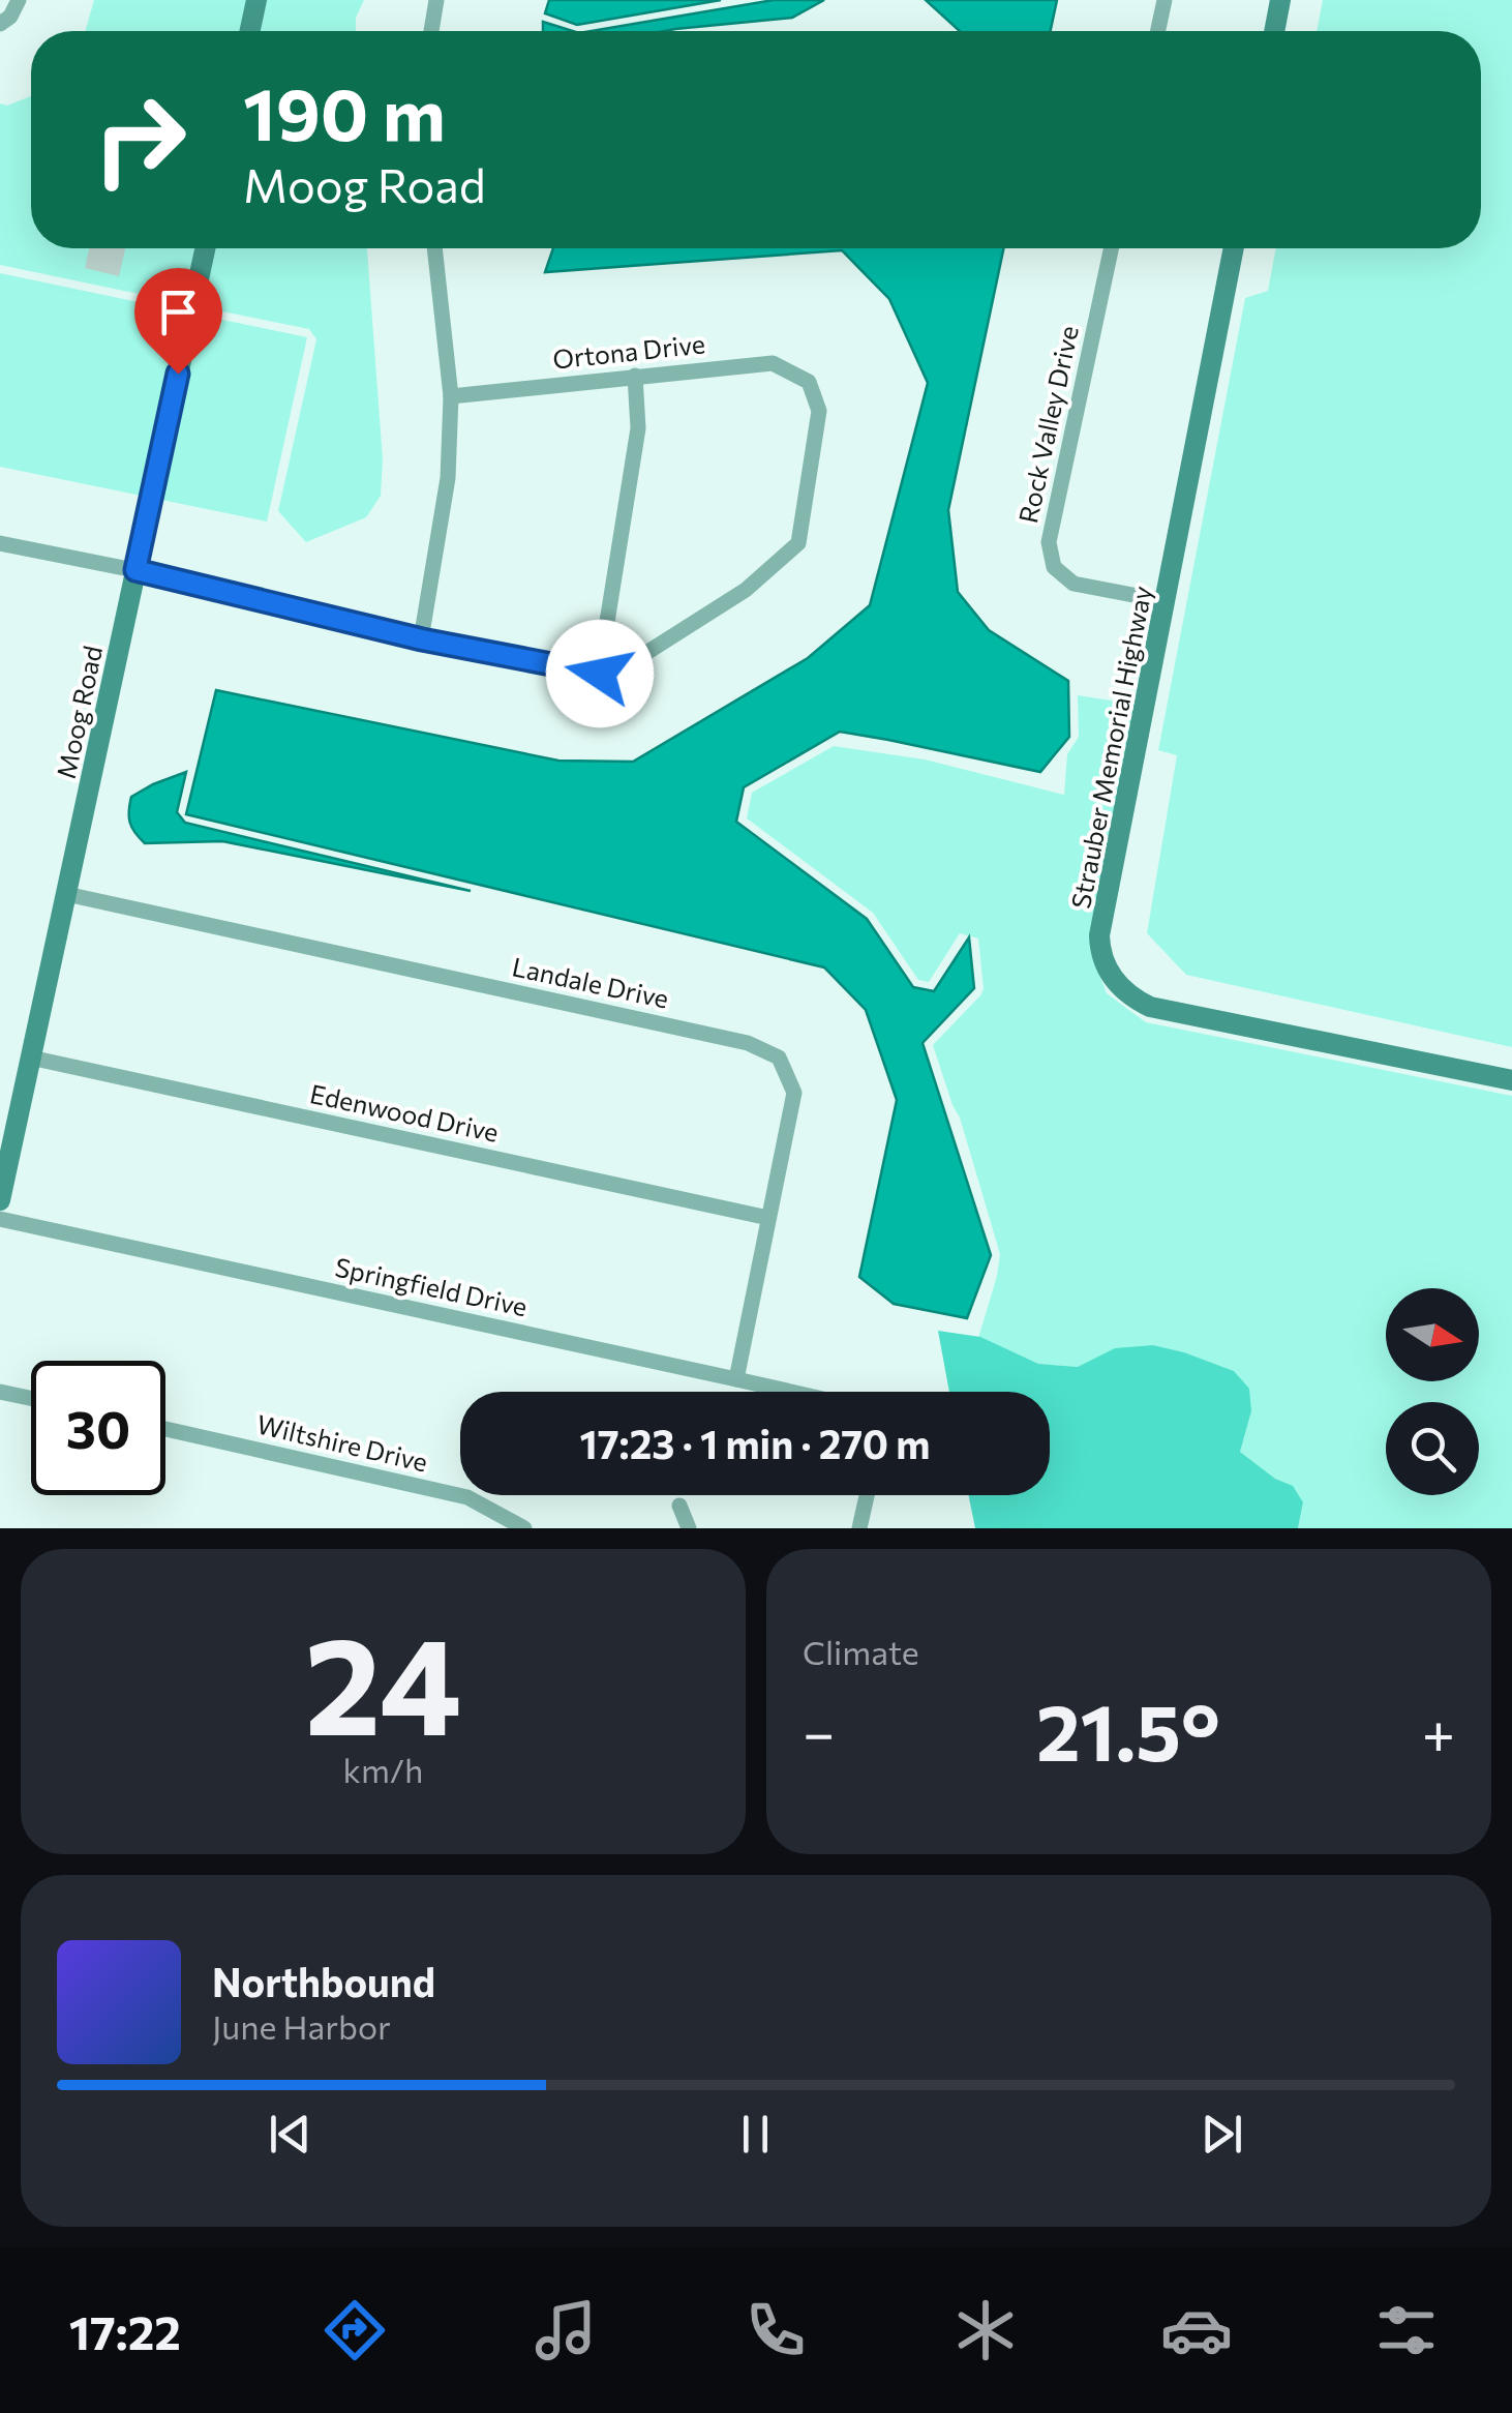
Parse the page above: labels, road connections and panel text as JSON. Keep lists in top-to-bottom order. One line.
{"streets":{"street":["Ortona Drive","Rock Valley Drive","Moog Road","Strauber Memorial Highway","Landale Drive","Edenwood Drive","Springfield Drive","Wiltshire Drive"]},"crossings":[["Rock Valley Drive","Strauber Memorial Highway"],["Moog Road","Landale Drive"],["Moog Road","Edenwood Drive"],["Landale Drive","Edenwood Drive"],["Landale Drive","Springfield Drive"]],"north":"right","page":{"turn":["190 m","Moog Road"],"limit":"30","trip":"17:23 · 1 min · 270 m","tile":[["24","km/h"],"Climate"],"heat":["−","21.5°","+"],"song":["Northbound","June Harbor"],"tabs":"17:22"}}
